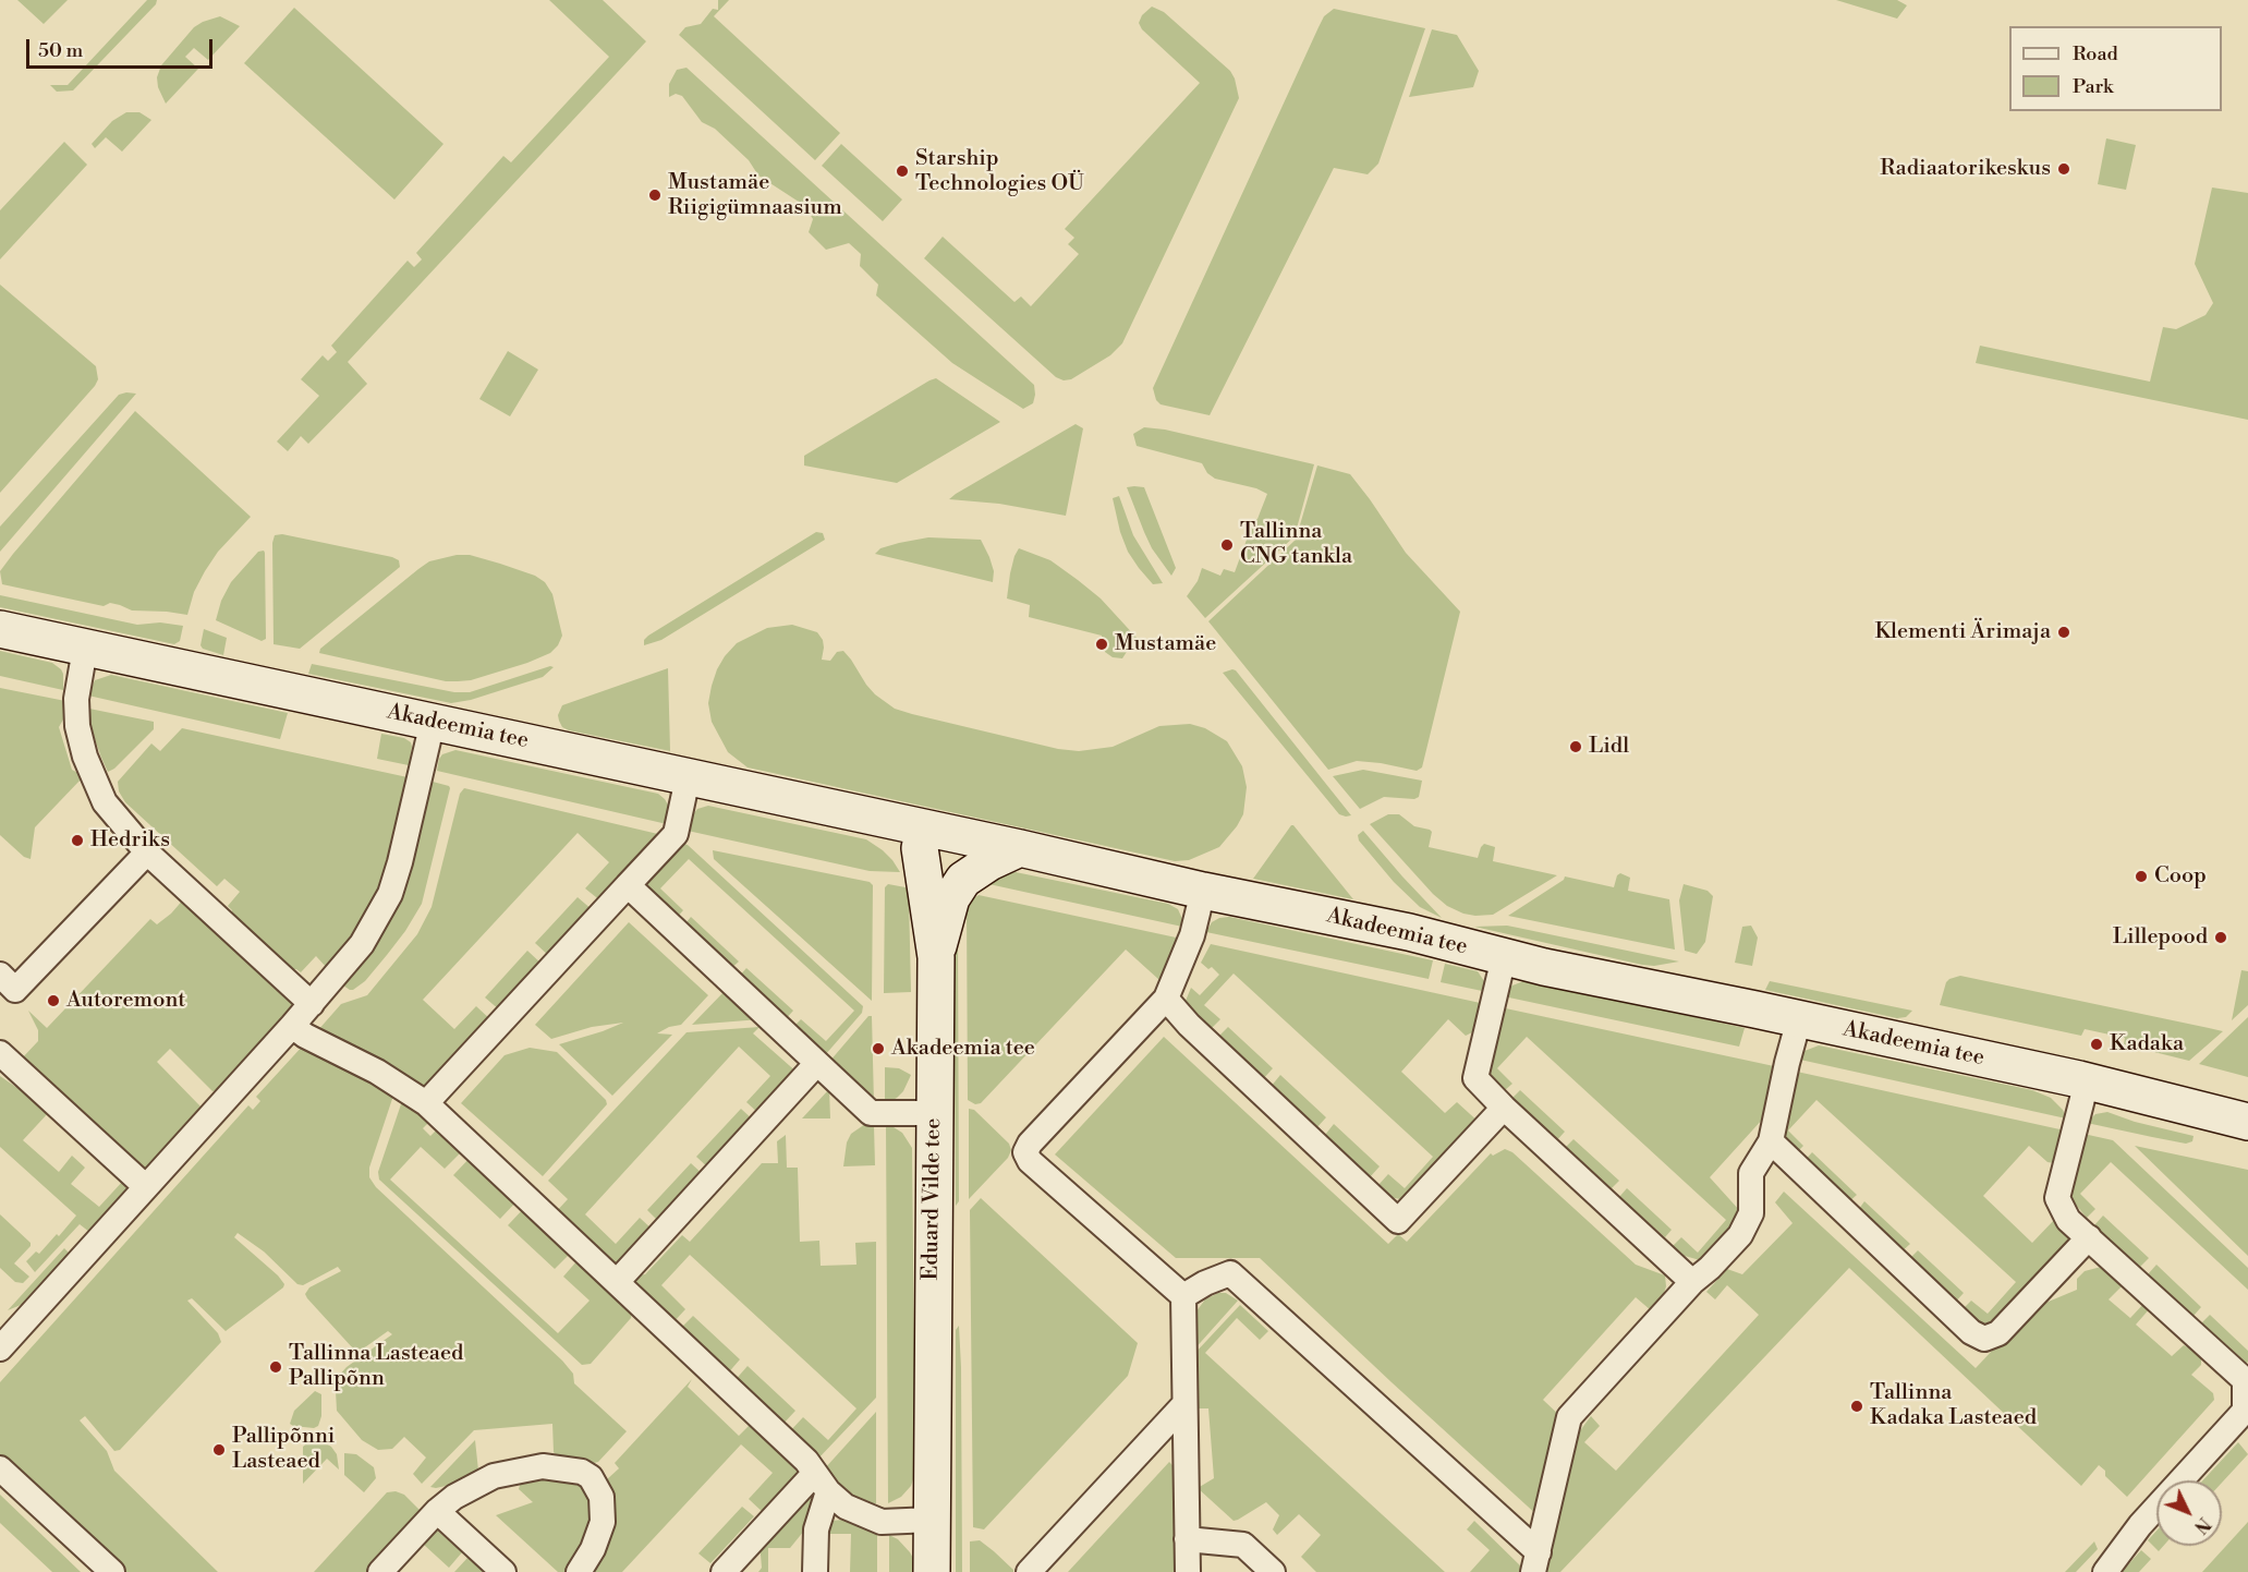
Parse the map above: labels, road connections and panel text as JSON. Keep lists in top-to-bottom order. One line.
{"streets":{"main road":["Akadeemia tee","Eduard Vilde tee"]},"crossings":[["Akadeemia tee","Eduard Vilde tee"]],"places":["Radiaatorikeskus","Starship Technologies OÜ","Mustamäe Riigigümnaasium","Tallinna CNG tankla","Klementi Ärimaja","Mustamäe","Lidl","Hedriks","Coop","Lillepood","Autoremont","Kadaka","Akadeemia tee","Tallinna Lasteaed Pallipõnn","Tallinna Kadaka Lasteaed","Pallipõnni Lasteaed"],"legend":["Road","Park"],"scale_bar":"50 m","north":"bottom right"}
